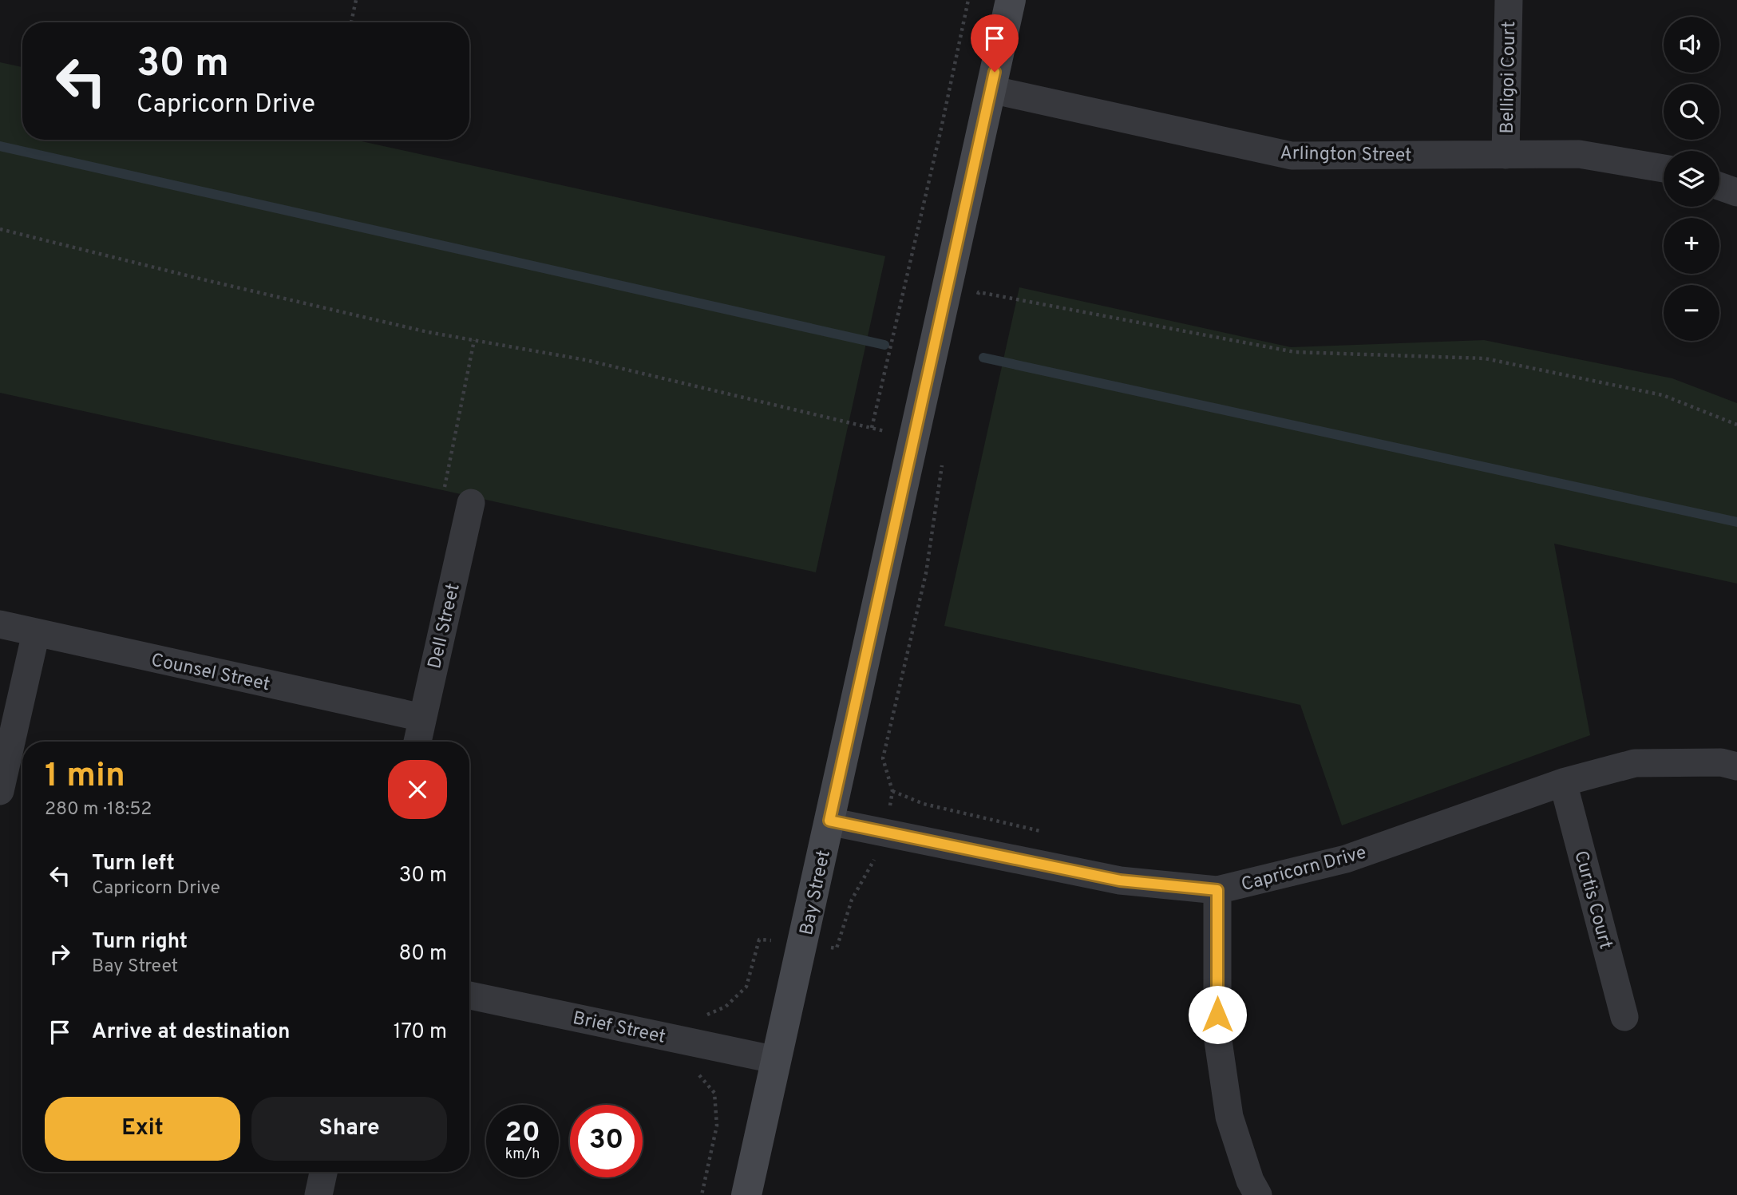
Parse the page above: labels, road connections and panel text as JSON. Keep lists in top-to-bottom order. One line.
{"streets":{"street":["Belligoi Court","Arlington Street","Dell Street","Counsel Street","Capricorn Drive","Bay Street","Curtis Court","Brief Street"]},"crossings":[["Belligoi Court","Arlington Street"],["Arlington Street","Bay Street"],["Dell Street","Counsel Street"],["Capricorn Drive","Bay Street"],["Capricorn Drive","Curtis Court"],["Bay Street","Brief Street"]],"page":{"map_buttons":["+","−"],"turn":["30 m","Capricorn Drive"],"heading":["1 min","280 m · 18:52"],"list":[{"name":"Turn left","note":"Capricorn Drive","value":"30 m"},{"name":"Turn right","note":"Bay Street","value":"80 m"},{"name":"Arrive at destination","value":"170 m"}],"buttons":["Exit","Share"],"speed":"20 km/h","limit":"30"}}
